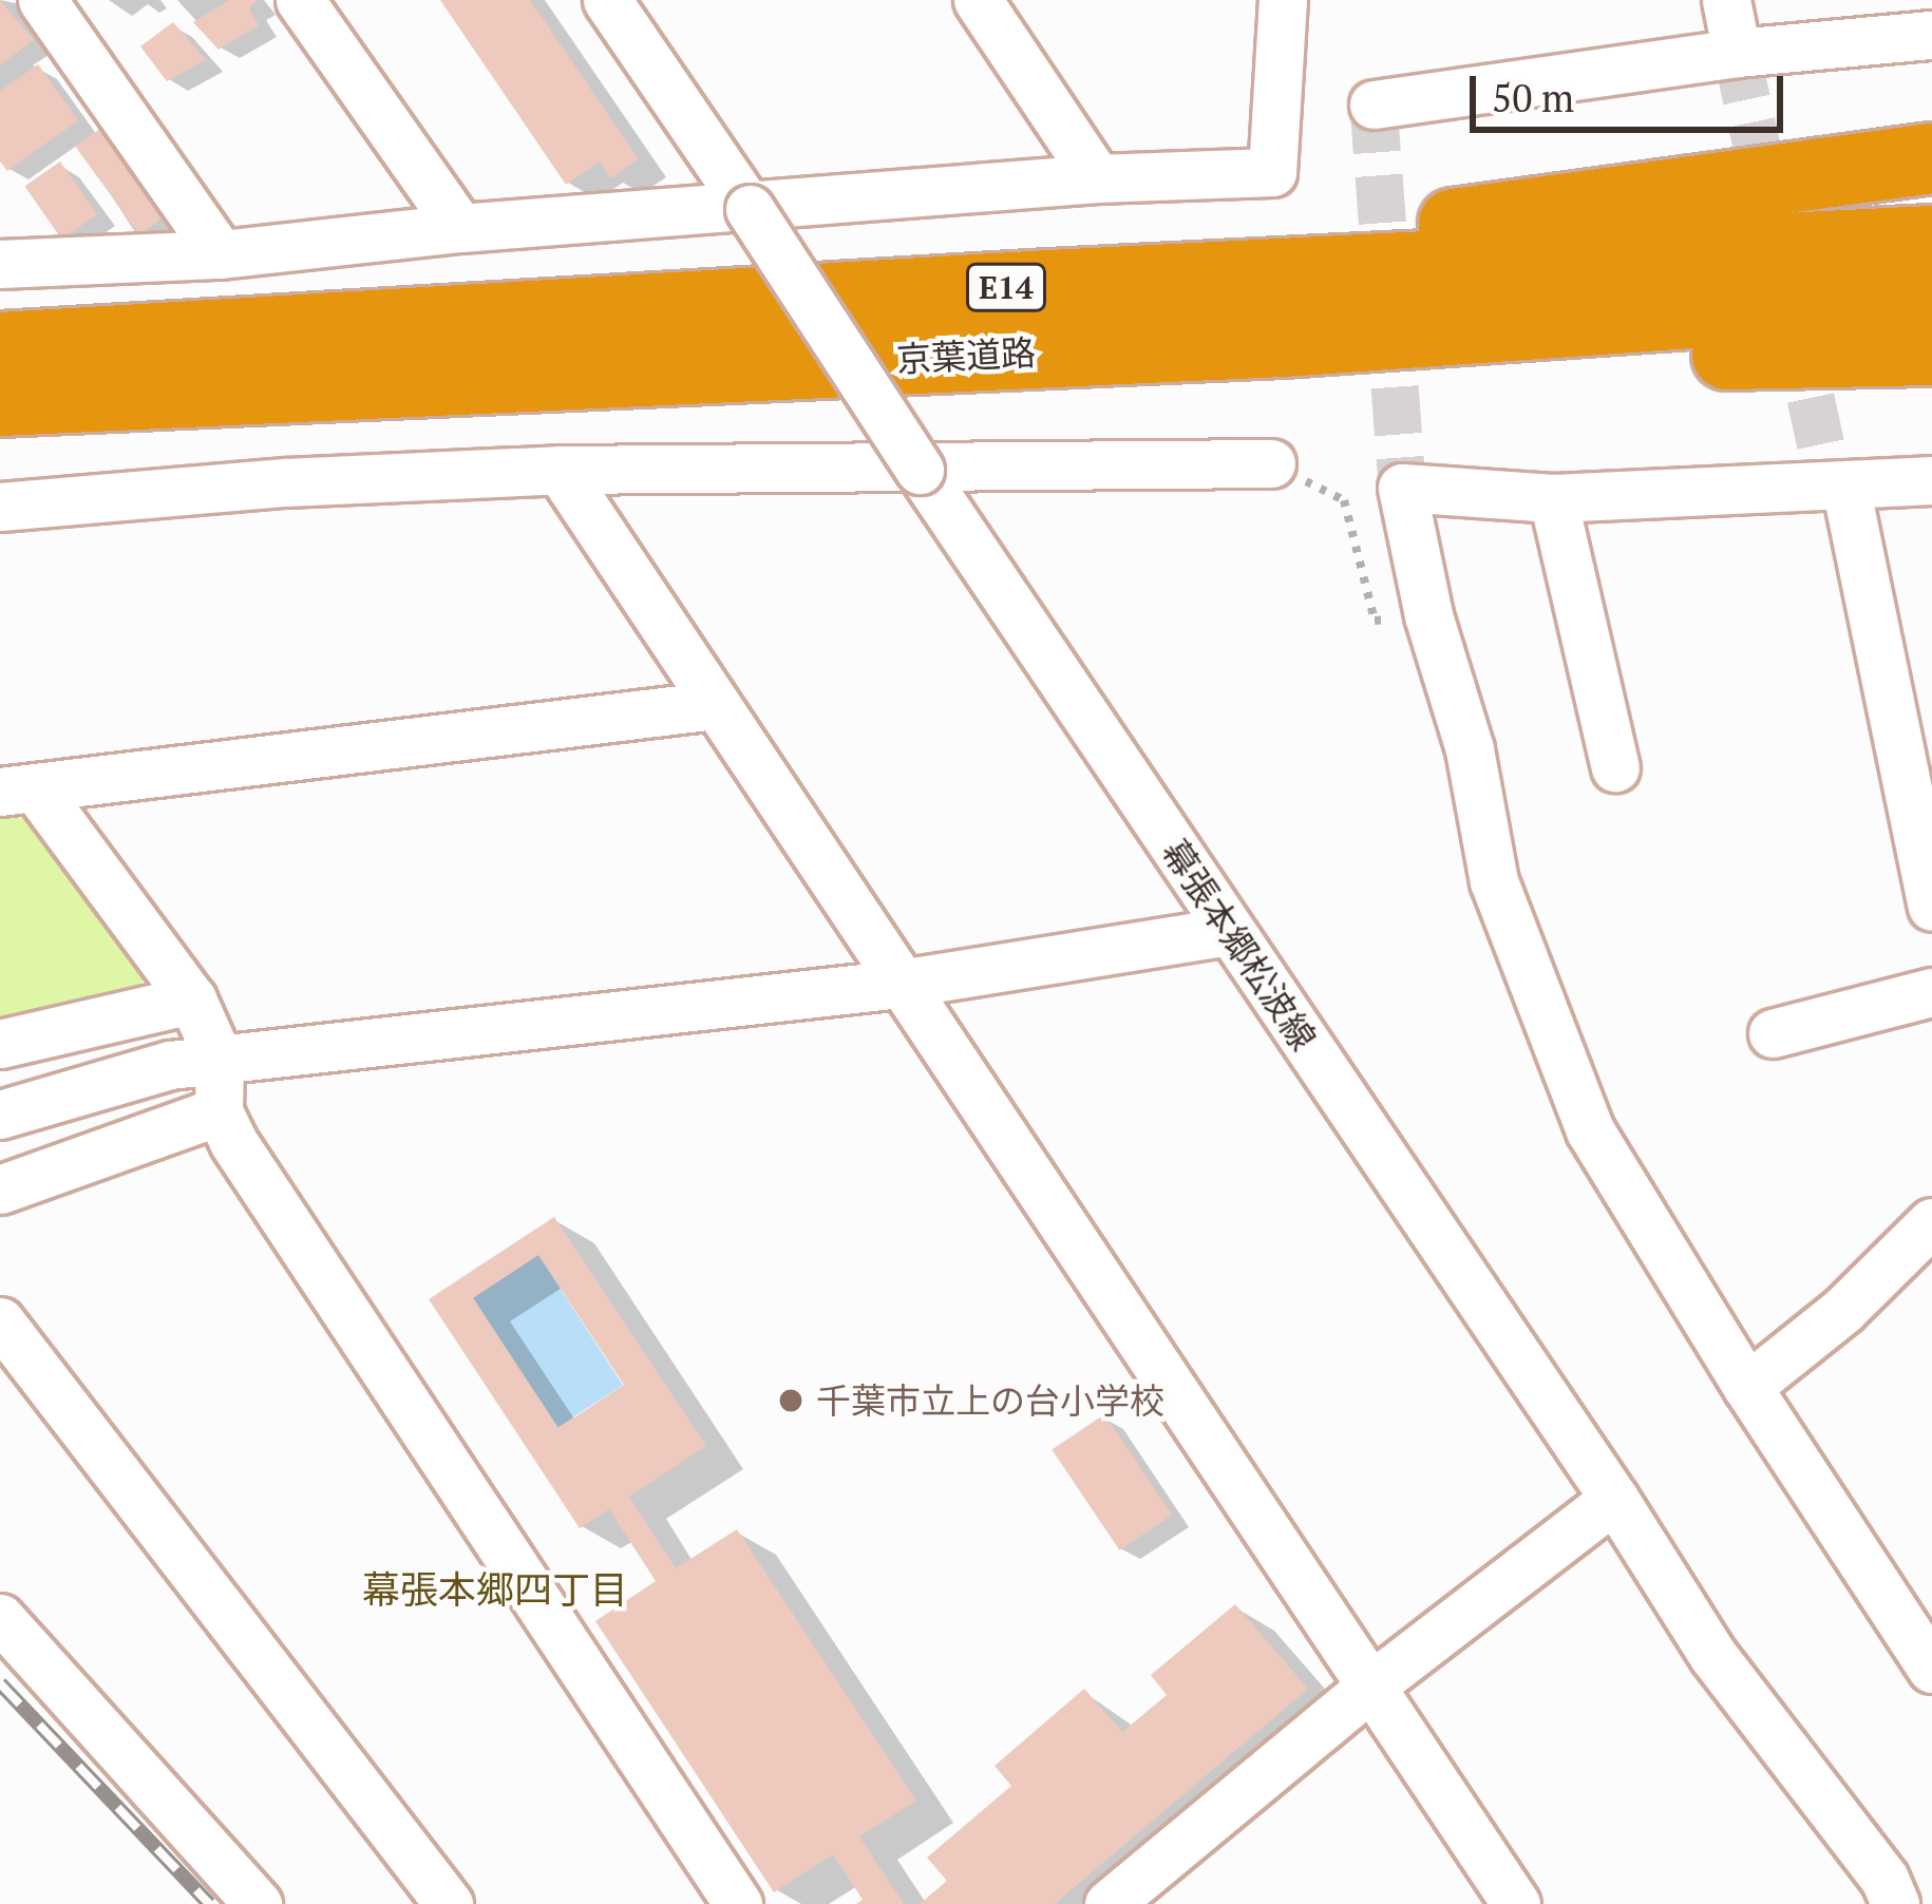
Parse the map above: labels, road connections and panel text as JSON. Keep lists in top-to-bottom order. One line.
{"streets":{"highway":["E14","京葉道路"],"street":["幕張本郷松波線"]},"districts":["幕張本郷四丁目"],"places":["千葉市立上の台小学校"],"scale_bar":"50 m"}
